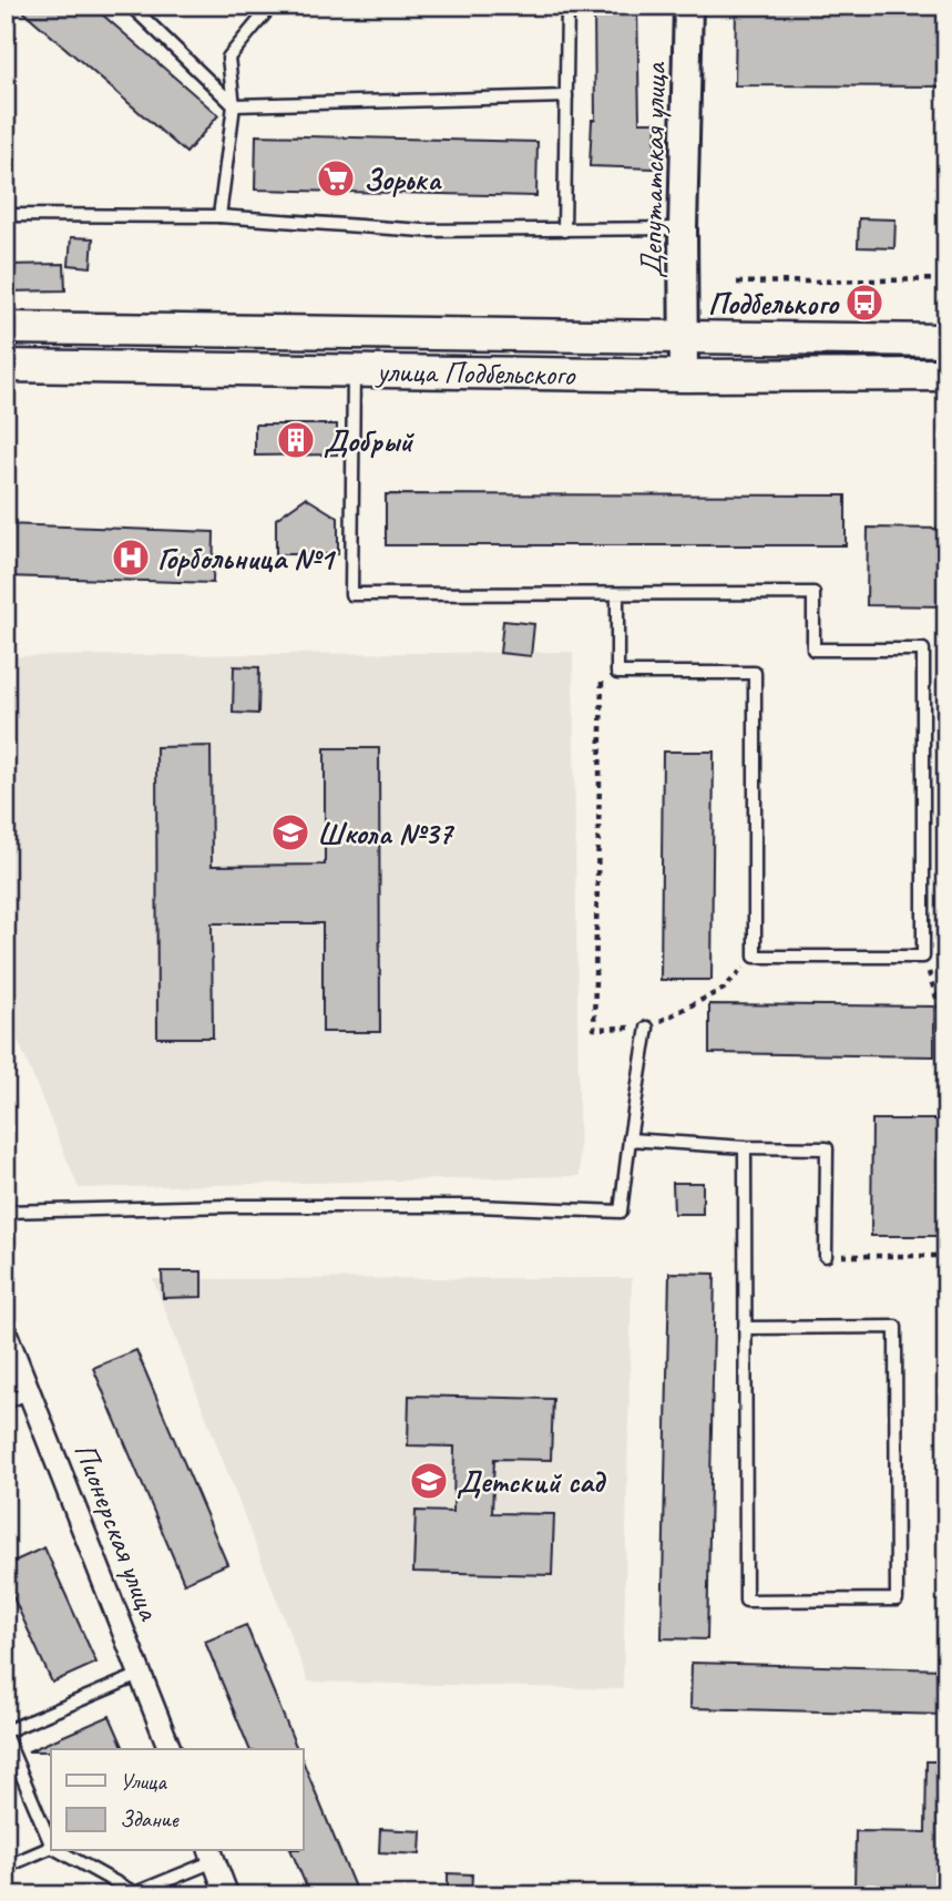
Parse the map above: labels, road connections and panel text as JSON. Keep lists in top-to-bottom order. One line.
{"streets":{"main road":["улица Подбельского"],"street":["Депутатская улица","Пионерская улица"]},"crossings":[["Депутатская улица","улица Подбельского"]],"places":{"supermarket":["Зорька"],"bus stop":["Подбелького"],"building":["Добрый"],"hospital":["Горбольница №1"],"school or university":["Школа №37","Детский сад"]},"legend":["Улица","Здание"]}
